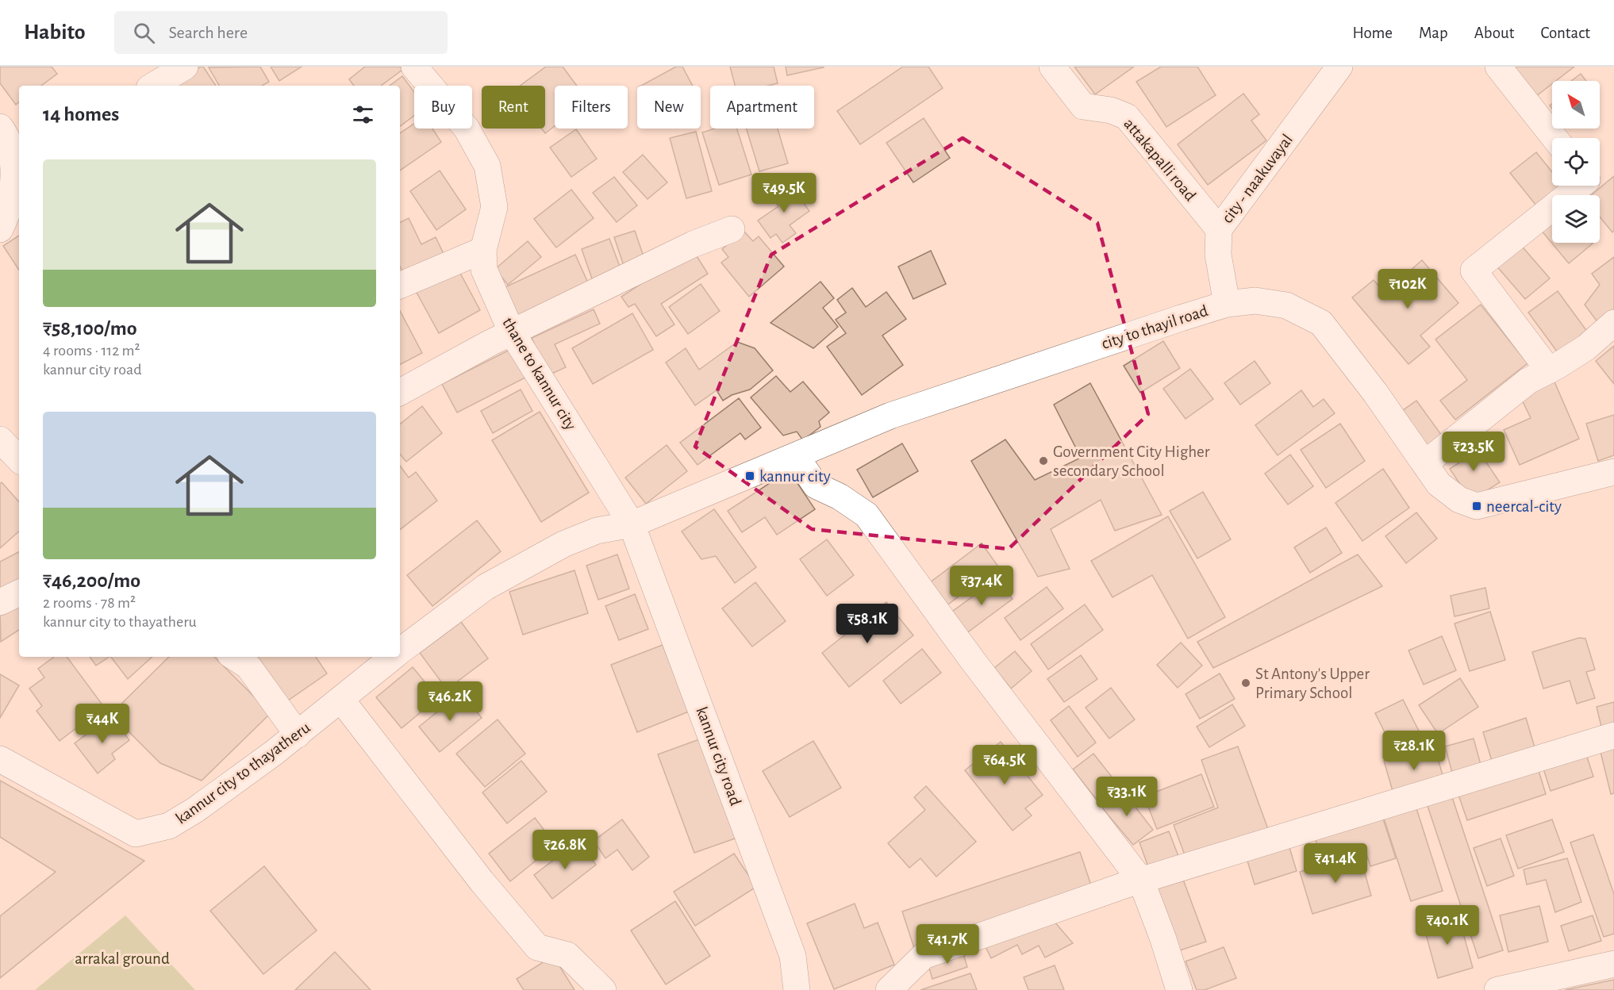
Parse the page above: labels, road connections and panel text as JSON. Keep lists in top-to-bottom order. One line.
{"streets":{"street":["attakapalli road","city - naakuvayal","city to thayil road","thane to kannur city","kannur city road","kannur city to thayatheru"]},"crossings":[["attakapalli road","city - naakuvayal"],["city - naakuvayal","city to thayil road"],["city to thayil road","thane to kannur city"],["city to thayil road","kannur city road"],["city to thayil road","kannur city to thayatheru"],["thane to kannur city","kannur city road"],["thane to kannur city","kannur city to thayatheru"],["kannur city road","kannur city to thayatheru"]],"parks":["arrakal ground"],"places":{"other":["Government City Higher secondary School","St Antony's Upper Primary School"],"transit":["kannur city","neercal-city"]},"north":"top left","page":{"header":"Habito","search":"Search here","nav":["Home","Map","About","Contact"],"chip":["Buy","Rent","Filters","New","Apartment"],"heading":"14 homes","list":[{"name":"₹58,100/mo","note":"4 rooms · 112 m² · kannur city road"},{"name":"₹46,200/mo","note":"2 rooms · 78 m² · kannur city to thayatheru"}],"price":["₹49.5K","₹102K","₹23.5K","₹37.4K","₹58.1K","₹46.2K","₹44K","₹28.1K","₹64.5K","₹33.1K","₹26.8K","₹41.4K","₹40.1K","₹41.7K"]}}
